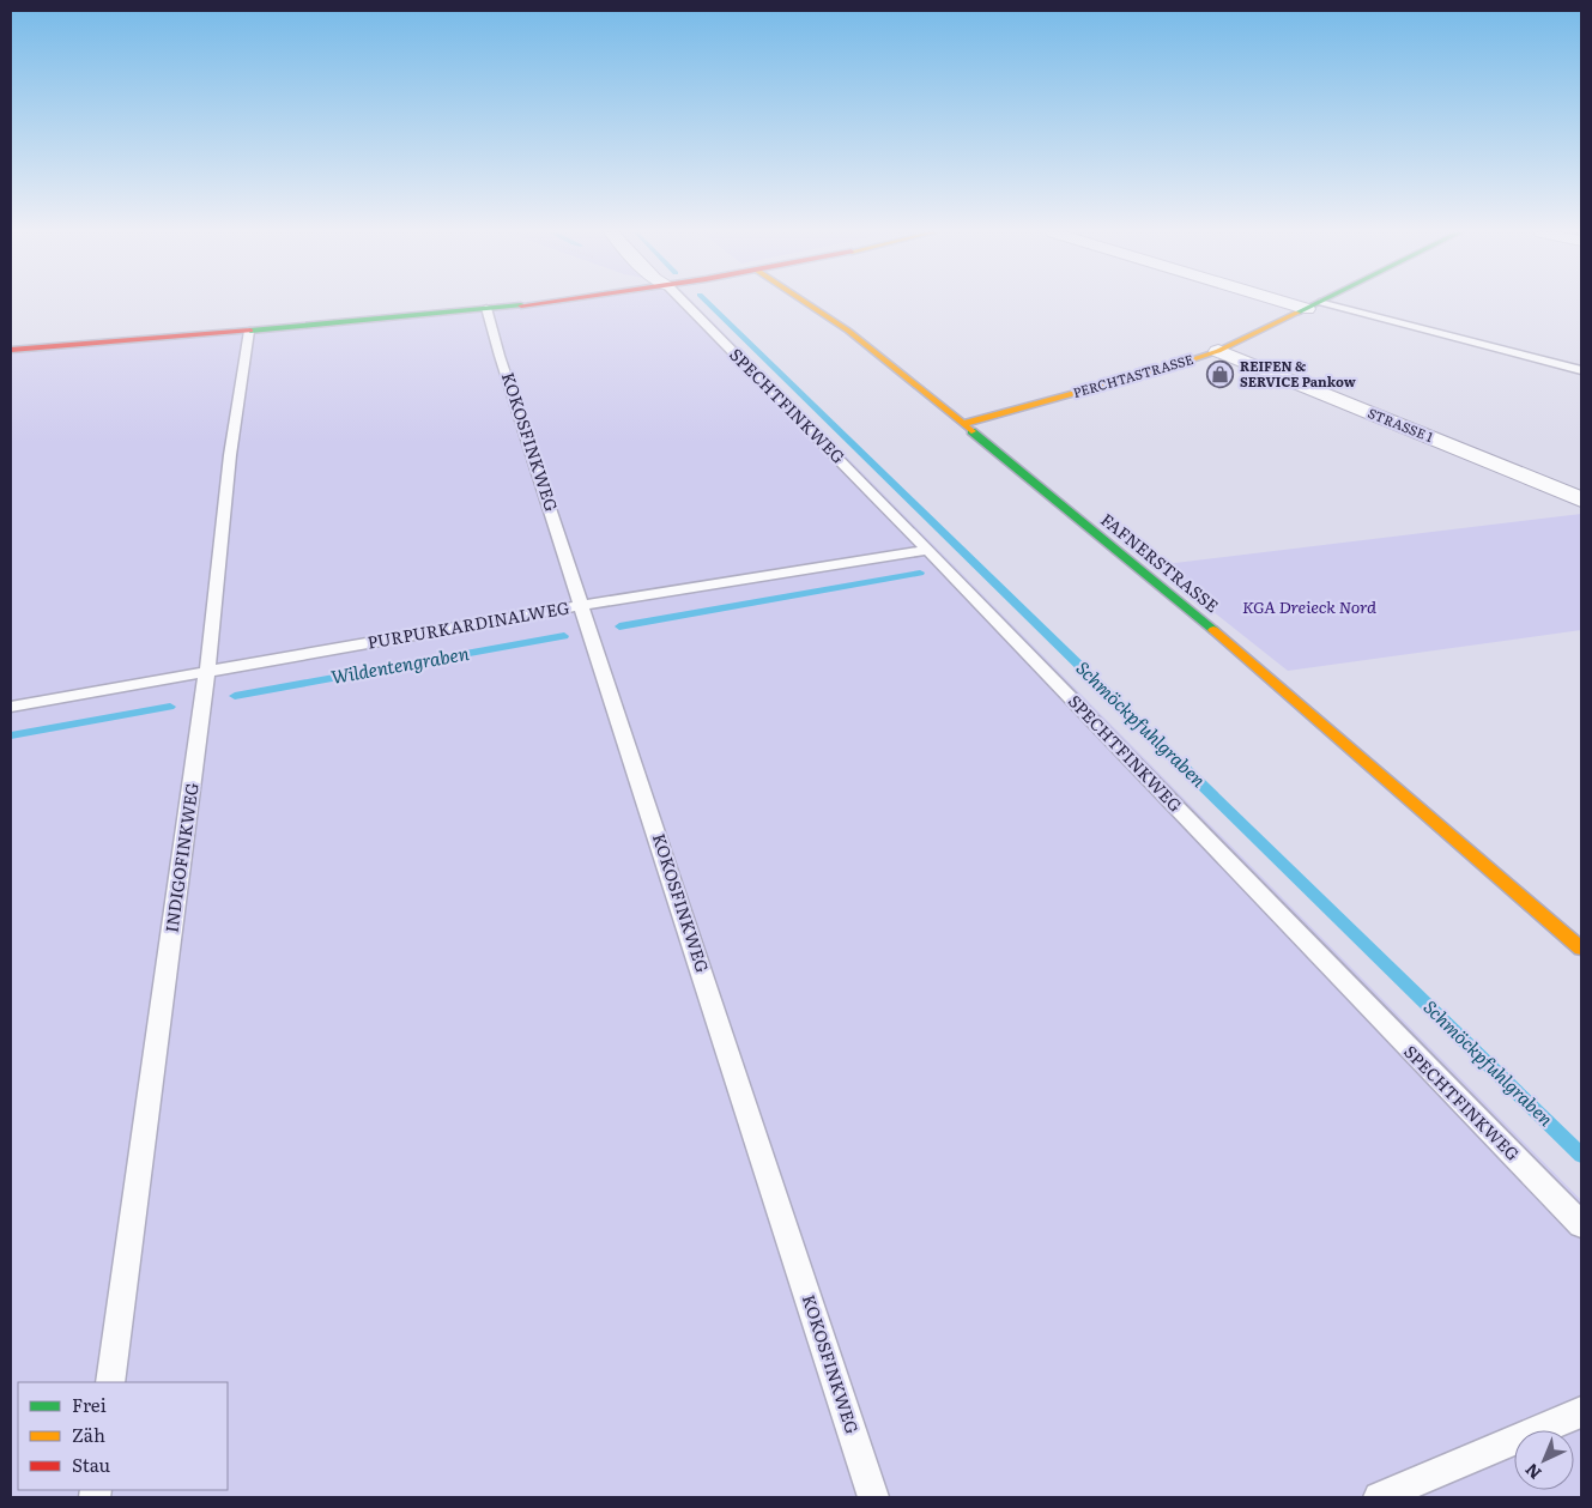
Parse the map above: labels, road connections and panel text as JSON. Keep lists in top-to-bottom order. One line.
{"streets":{"street":["PERCHTASTRASSE","STRASSE 1","FAFNERSTRASSE"],"lane":["SPECHTFINKWEG","KOKOSFINKWEG","PURPURKARDINALWEG","INDIGOFINKWEG"]},"crossings":[["PERCHTASTRASSE","STRASSE 1"],["PERCHTASTRASSE","FAFNERSTRASSE"],["SPECHTFINKWEG","PURPURKARDINALWEG"],["KOKOSFINKWEG","PURPURKARDINALWEG"],["PURPURKARDINALWEG","INDIGOFINKWEG"]],"water":["Wildentengraben","Schmöckpfuhlgraben"],"parks":["KGA Dreieck Nord"],"places":{"shop":["REIFEN & SERVICE Pankow"]},"legend":["Frei","Zäh","Stau"],"north":"bottom left"}
